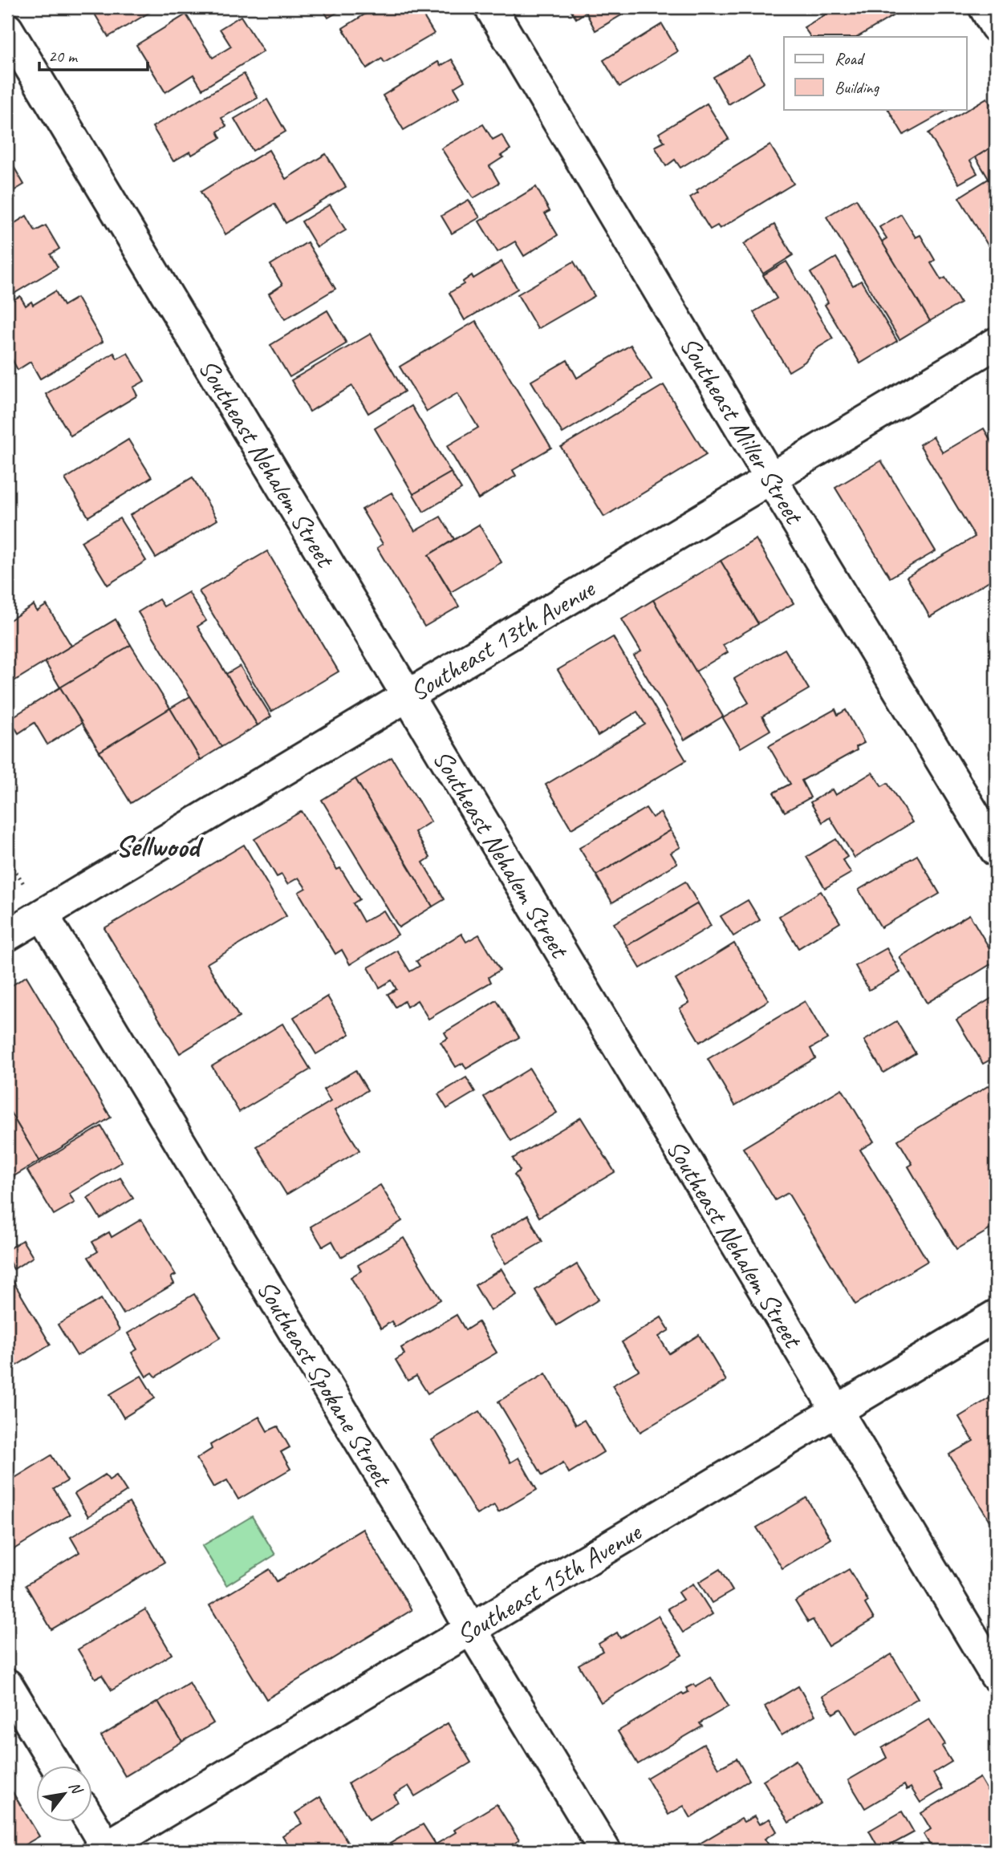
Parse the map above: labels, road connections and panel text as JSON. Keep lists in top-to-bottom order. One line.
{"streets":{"street":["Southeast Miller Street","Southeast Nehalem Street","Southeast 13th Avenue","Southeast Spokane Street","Southeast 15th Avenue"]},"crossings":[["Southeast Miller Street","Southeast 13th Avenue"],["Southeast Nehalem Street","Southeast 13th Avenue"],["Southeast Nehalem Street","Southeast 15th Avenue"],["Southeast 13th Avenue","Southeast Spokane Street"],["Southeast Spokane Street","Southeast 15th Avenue"]],"districts":["Sellwood"],"legend":["Road","Building"],"scale_bar":"20 m","north":"top right"}
